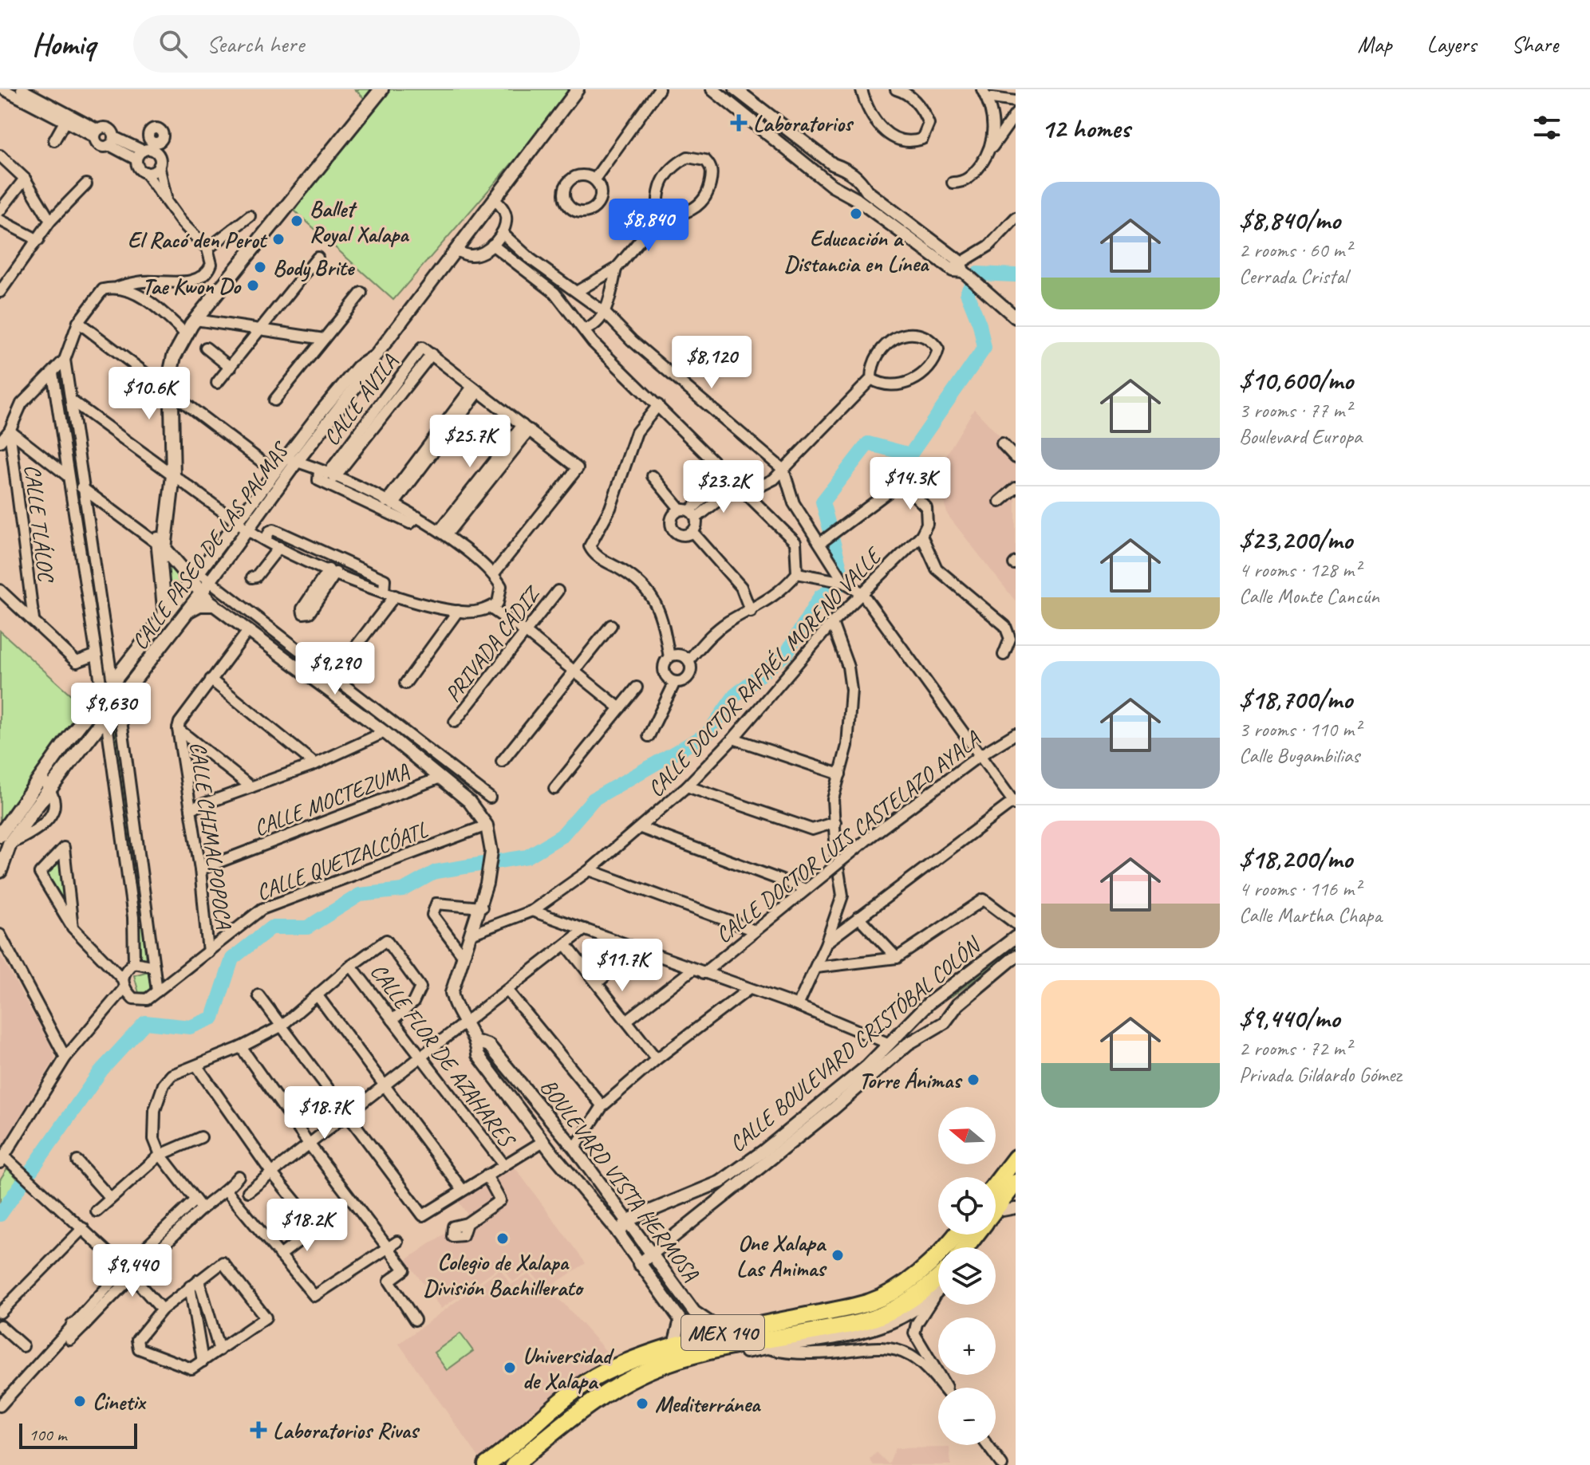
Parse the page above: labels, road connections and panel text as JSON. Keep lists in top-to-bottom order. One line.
{"streets":{"highway":["MEX 140"],"main road":["CALLE PASEO DE LAS PALMAS"],"street":["CALLE ÁVILA","CALLE TLÁLOC","PRIVADA CÁDIZ","CALLE DOCTOR RAFAÉL MORENO VALLE","CALLE MOCTEZUMA","CALLE CHIMALPOPOCA","CALLE DOCTOR LUIS CASTELAZO AYALA","CALLE QUETZALCÓATL","CALLE BOULEVARD CRISTÓBAL COLÓN","CALLE FLOR DE AZAHARES","BOULEVARD VISTA HERMOSA"]},"crossings":[["CALLE DOCTOR RAFAÉL MORENO VALLE","BOULEVARD VISTA HERMOSA"],["CALLE MOCTEZUMA","CALLE CHIMALPOPOCA"],["CALLE CHIMALPOPOCA","CALLE QUETZALCÓATL"],["CALLE QUETZALCÓATL","BOULEVARD VISTA HERMOSA"],["CALLE BOULEVARD CRISTÓBAL COLÓN","BOULEVARD VISTA HERMOSA"],["BOULEVARD VISTA HERMOSA","MEX 140"]],"places":{"health":["Laboratorios","Laboratorios Rivas"],"other":["Educación a Distancia en Línea","Ballet Royal Xalapa","El Racó den Perot","Body Brite","Tae Kwon Do","Torre Ánimas","Colegio de Xalapa División Bachillerato","One Xalapa Las Animas","Universidad de Xalapa","Cinetix","Mediterránea"]},"scale_bar":"100 m","north":"left","page":{"header":"Homiq","search":"Search here","nav":["Map","Layers","Share"],"heading":"12 homes","list":[{"name":"$8,840/mo","note":"2 rooms · 60 m² · Cerrada Cristal"},{"name":"$10,600/mo","note":"3 rooms · 77 m² · Boulevard Europa"},{"name":"$23,200/mo","note":"4 rooms · 128 m² · Calle Monte Cancún"},{"name":"$18,700/mo","note":"3 rooms · 110 m² · Calle Bugambilias"},{"name":"$18,200/mo","note":"4 rooms · 116 m² · Calle Martha Chapa"},{"name":"$9,440/mo","note":"2 rooms · 72 m² · Privada Gildardo Gómez"}],"price":["$8,840","$8,120","$10.6K","$25.7K","$14.3K","$23.2K","$9,290","$9,630","$11.7K","$18.7K","$18.2K","$9,440"],"map_buttons":["+","−"],"scale":"100 m"}}
